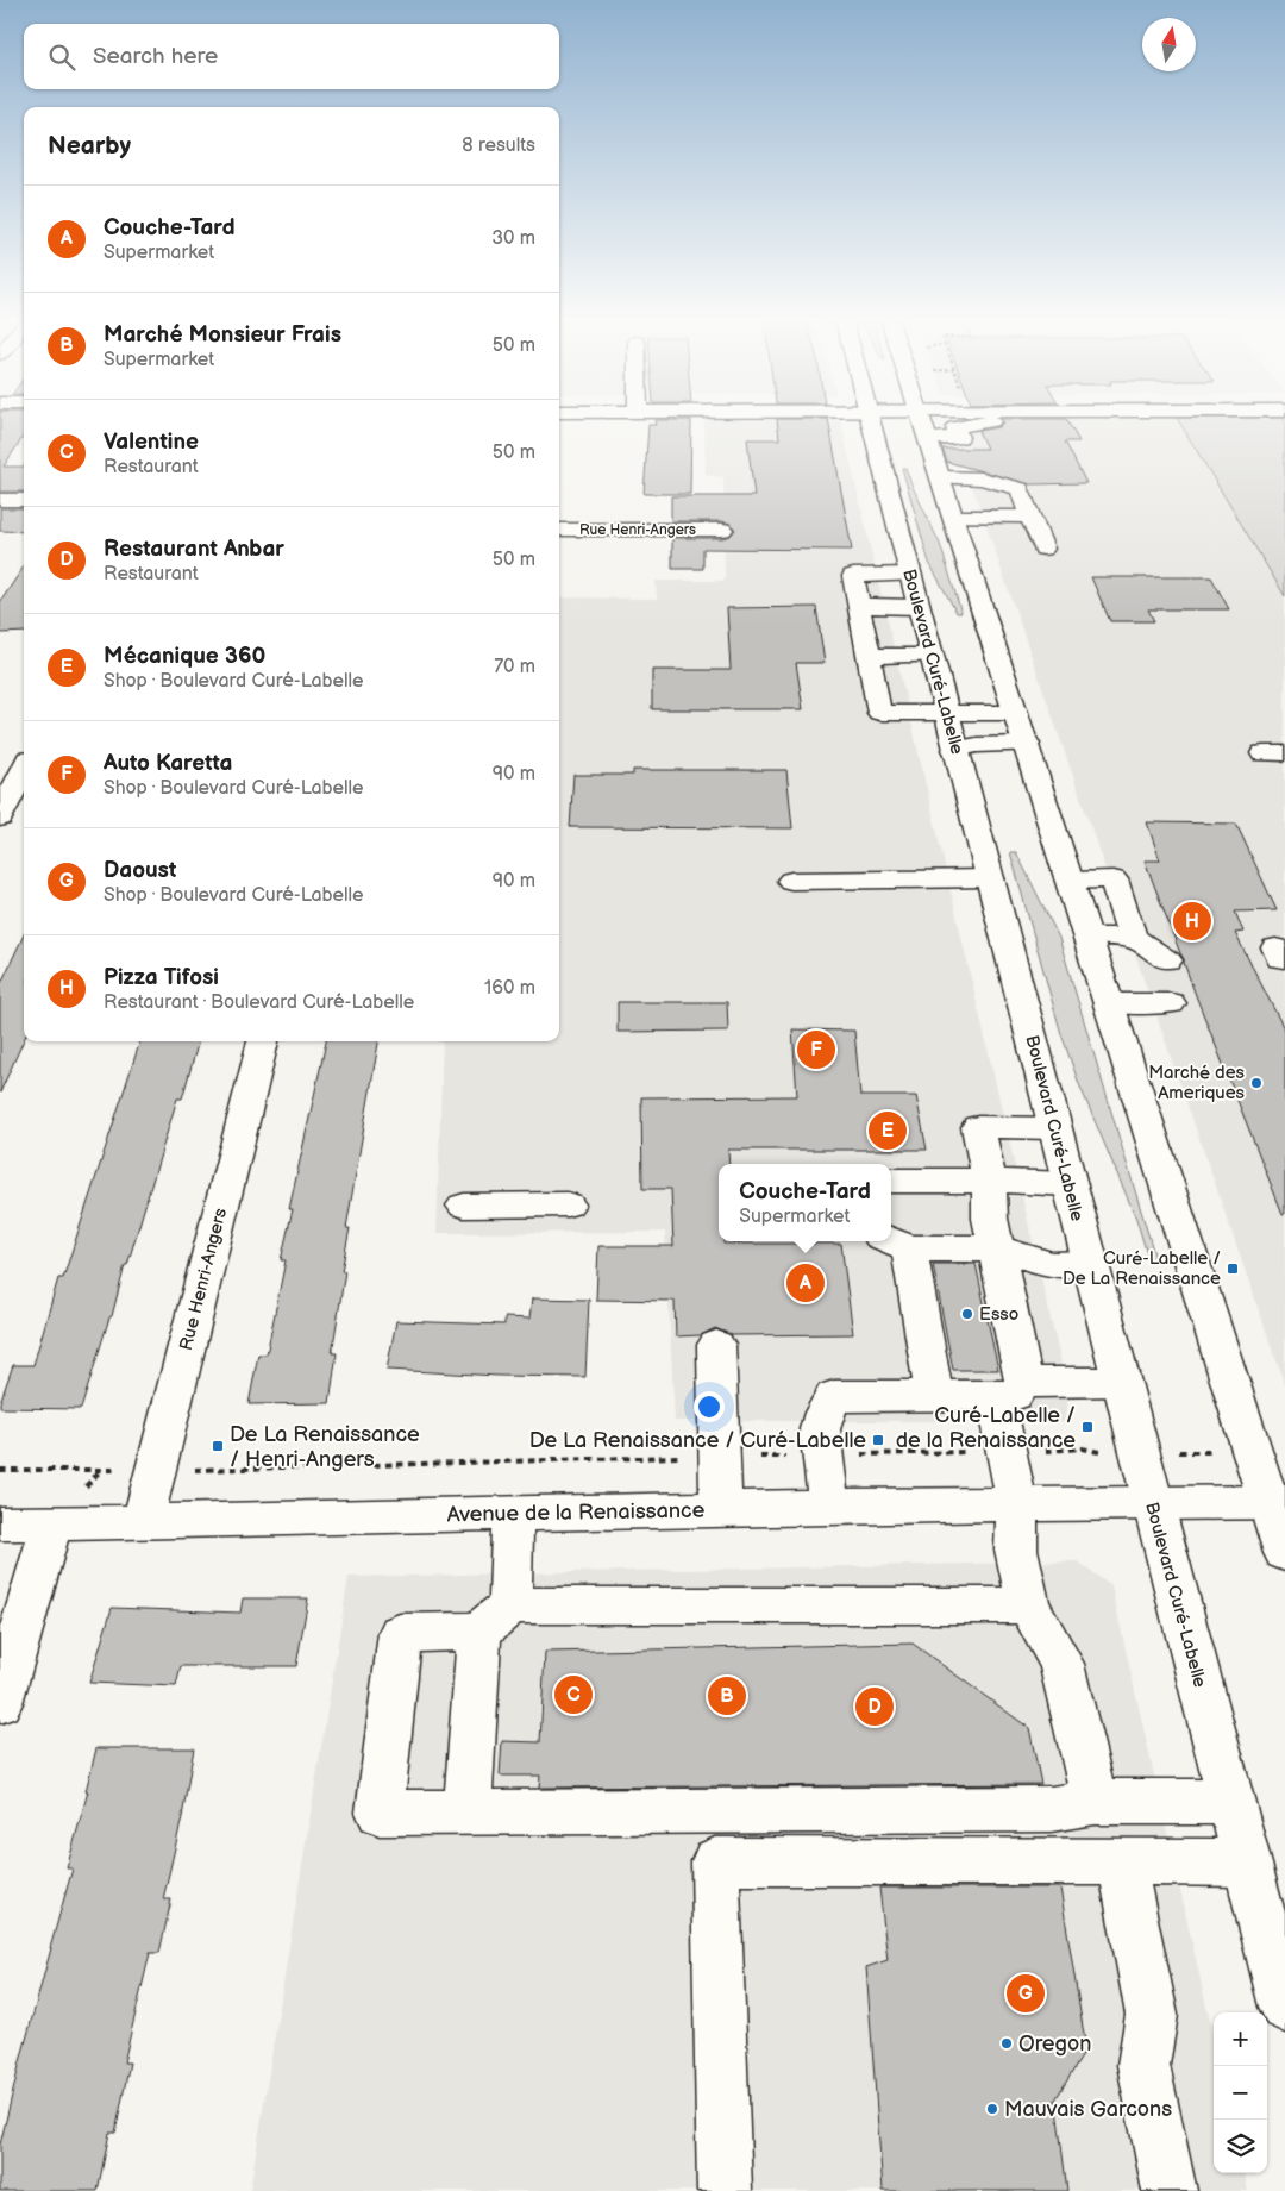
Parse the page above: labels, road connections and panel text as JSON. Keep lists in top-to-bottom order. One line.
{"streets":{"main road":["Rue Henri-Angers","Boulevard Curé-Labelle","Avenue de la Renaissance"]},"crossings":[["Rue Henri-Angers","Avenue de la Renaissance"],["Boulevard Curé-Labelle","Avenue de la Renaissance"]],"places":{"other":["Marché des Ameriques","Esso","Oregon","Mauvais Garcons"],"transit":["Curé-Labelle / De La Renaissance","Curé-Labelle / de la Renaissance","De La Renaissance / Curé-Labelle","De La Renaissance / Henri-Angers"]},"north":"top","page":{"search":"Search here","heading":["Nearby","8 results"],"list":[{"mark":"A","name":"Couche-Tard","note":"Supermarket","value":"30 m"},{"mark":"B","name":"Marché Monsieur Frais","note":"Supermarket","value":"50 m"},{"mark":"C","name":"Valentine","note":"Restaurant","value":"50 m"},{"mark":"D","name":"Restaurant Anbar","note":"Restaurant","value":"50 m"},{"mark":"E","name":"Mécanique 360","note":"Shop · Boulevard Curé-Labelle","value":"70 m"},{"mark":"F","name":"Auto Karetta","note":"Shop · Boulevard Curé-Labelle","value":"90 m"},{"mark":"G","name":"Daoust","note":"Shop · Boulevard Curé-Labelle","value":"90 m"},{"mark":"H","name":"Pizza Tifosi","note":"Restaurant · Boulevard Curé-Labelle","value":"160 m"}],"pins":["H","F","E","A","C","B","D","G"],"popup":["Couche-Tard","Supermarket"],"map_buttons":["+","−"]}}
